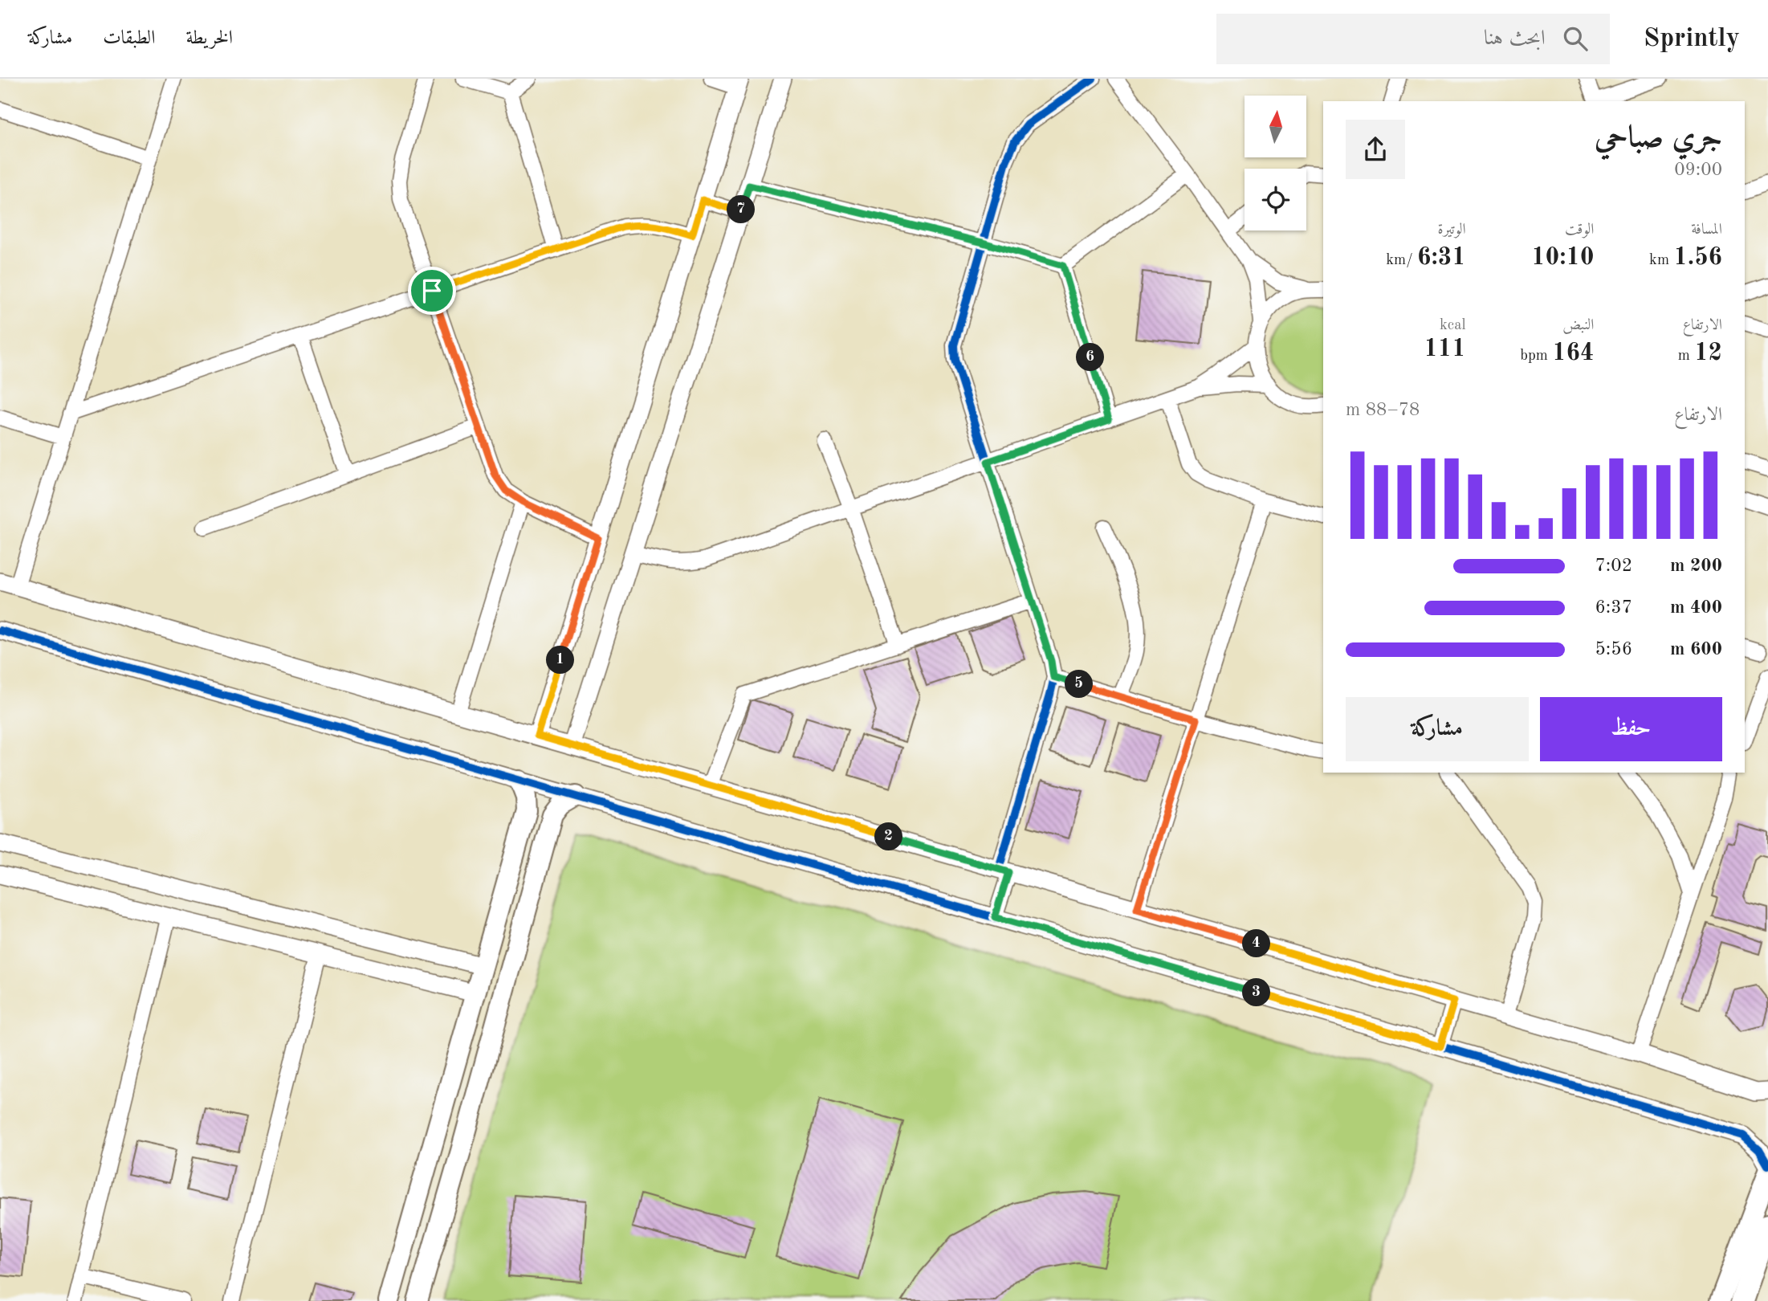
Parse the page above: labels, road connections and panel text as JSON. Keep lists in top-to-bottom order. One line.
{"north":"top","page":{"header":"Sprintly","search":"ابحث هنا","nav":["الخريطة","الطبقات","مشاركة"],"heading":["جري صباحي","09:00"],"pins":["7","6","1","5","2","4","3"],"stats":[["المسافة","1.56 km"],["الوقت","10:10"],["الوتيرة","6:31 /km"],["الارتفاع","12 m"],["النبض","164 bpm"],["kcal","111"]],"chart":["الارتفاع","78–88 m"],"list":[{"name":"200 m","note":"7:02"},{"name":"400 m","note":"6:37"},{"name":"600 m","note":"5:56"}],"buttons":["حفظ","مشاركة"]}}
